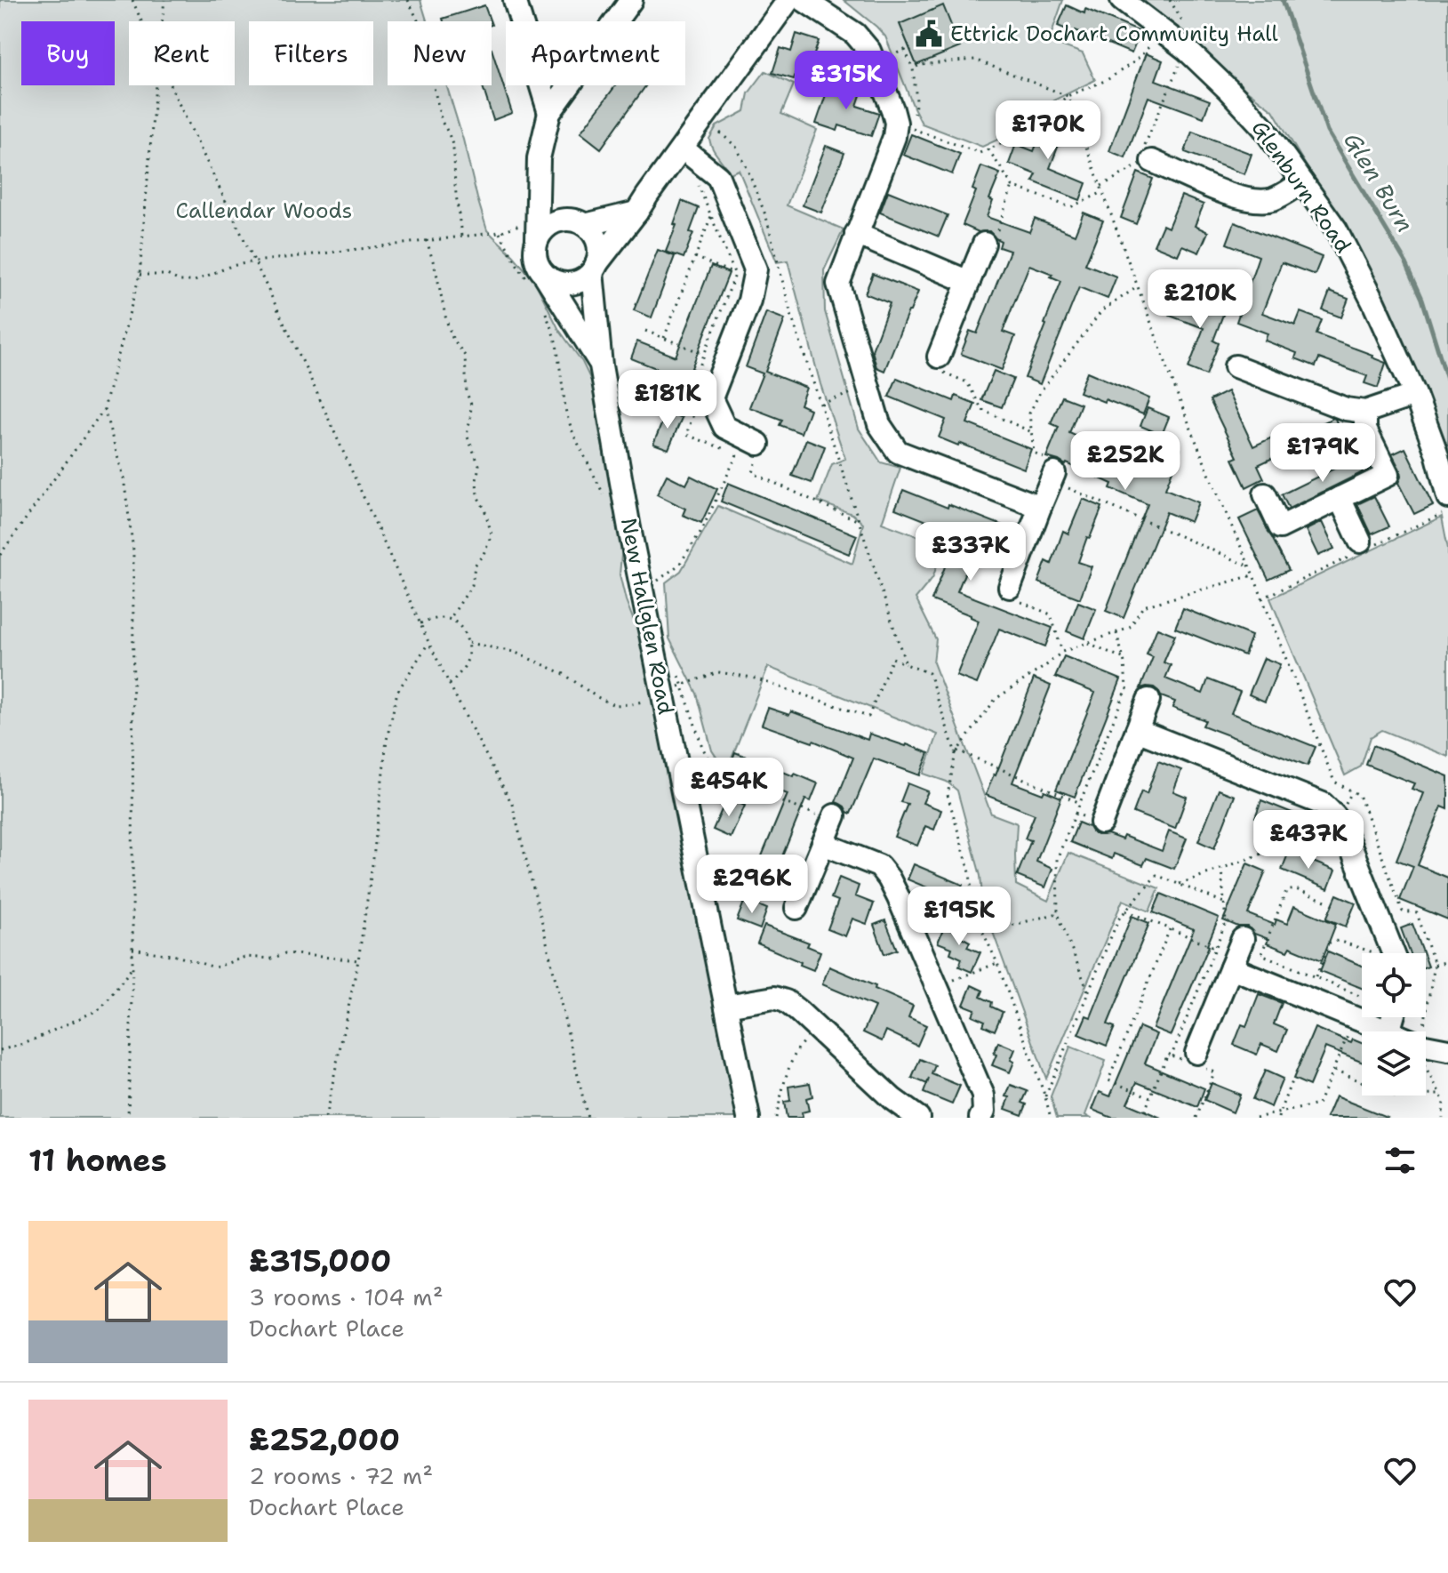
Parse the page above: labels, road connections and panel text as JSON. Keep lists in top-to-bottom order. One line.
{"streets":{"street":["Glenburn Road","New Hallglen Road"]},"water":["Glen Burn"],"parks":["Callendar Woods"],"places":{"public building":["Ettrick Dochart Community Hall"]},"page":{"chip":["Buy","Rent","Filters","New","Apartment"],"price":["£315K","£170K","£210K","£181K","£179K","£252K","£337K","£454K","£437K","£296K","£195K"],"heading":"11 homes","list":[{"name":"£315,000","note":"3 rooms · 104 m² · Dochart Place"},{"name":"£252,000","note":"2 rooms · 72 m² · Dochart Place"}]}}
